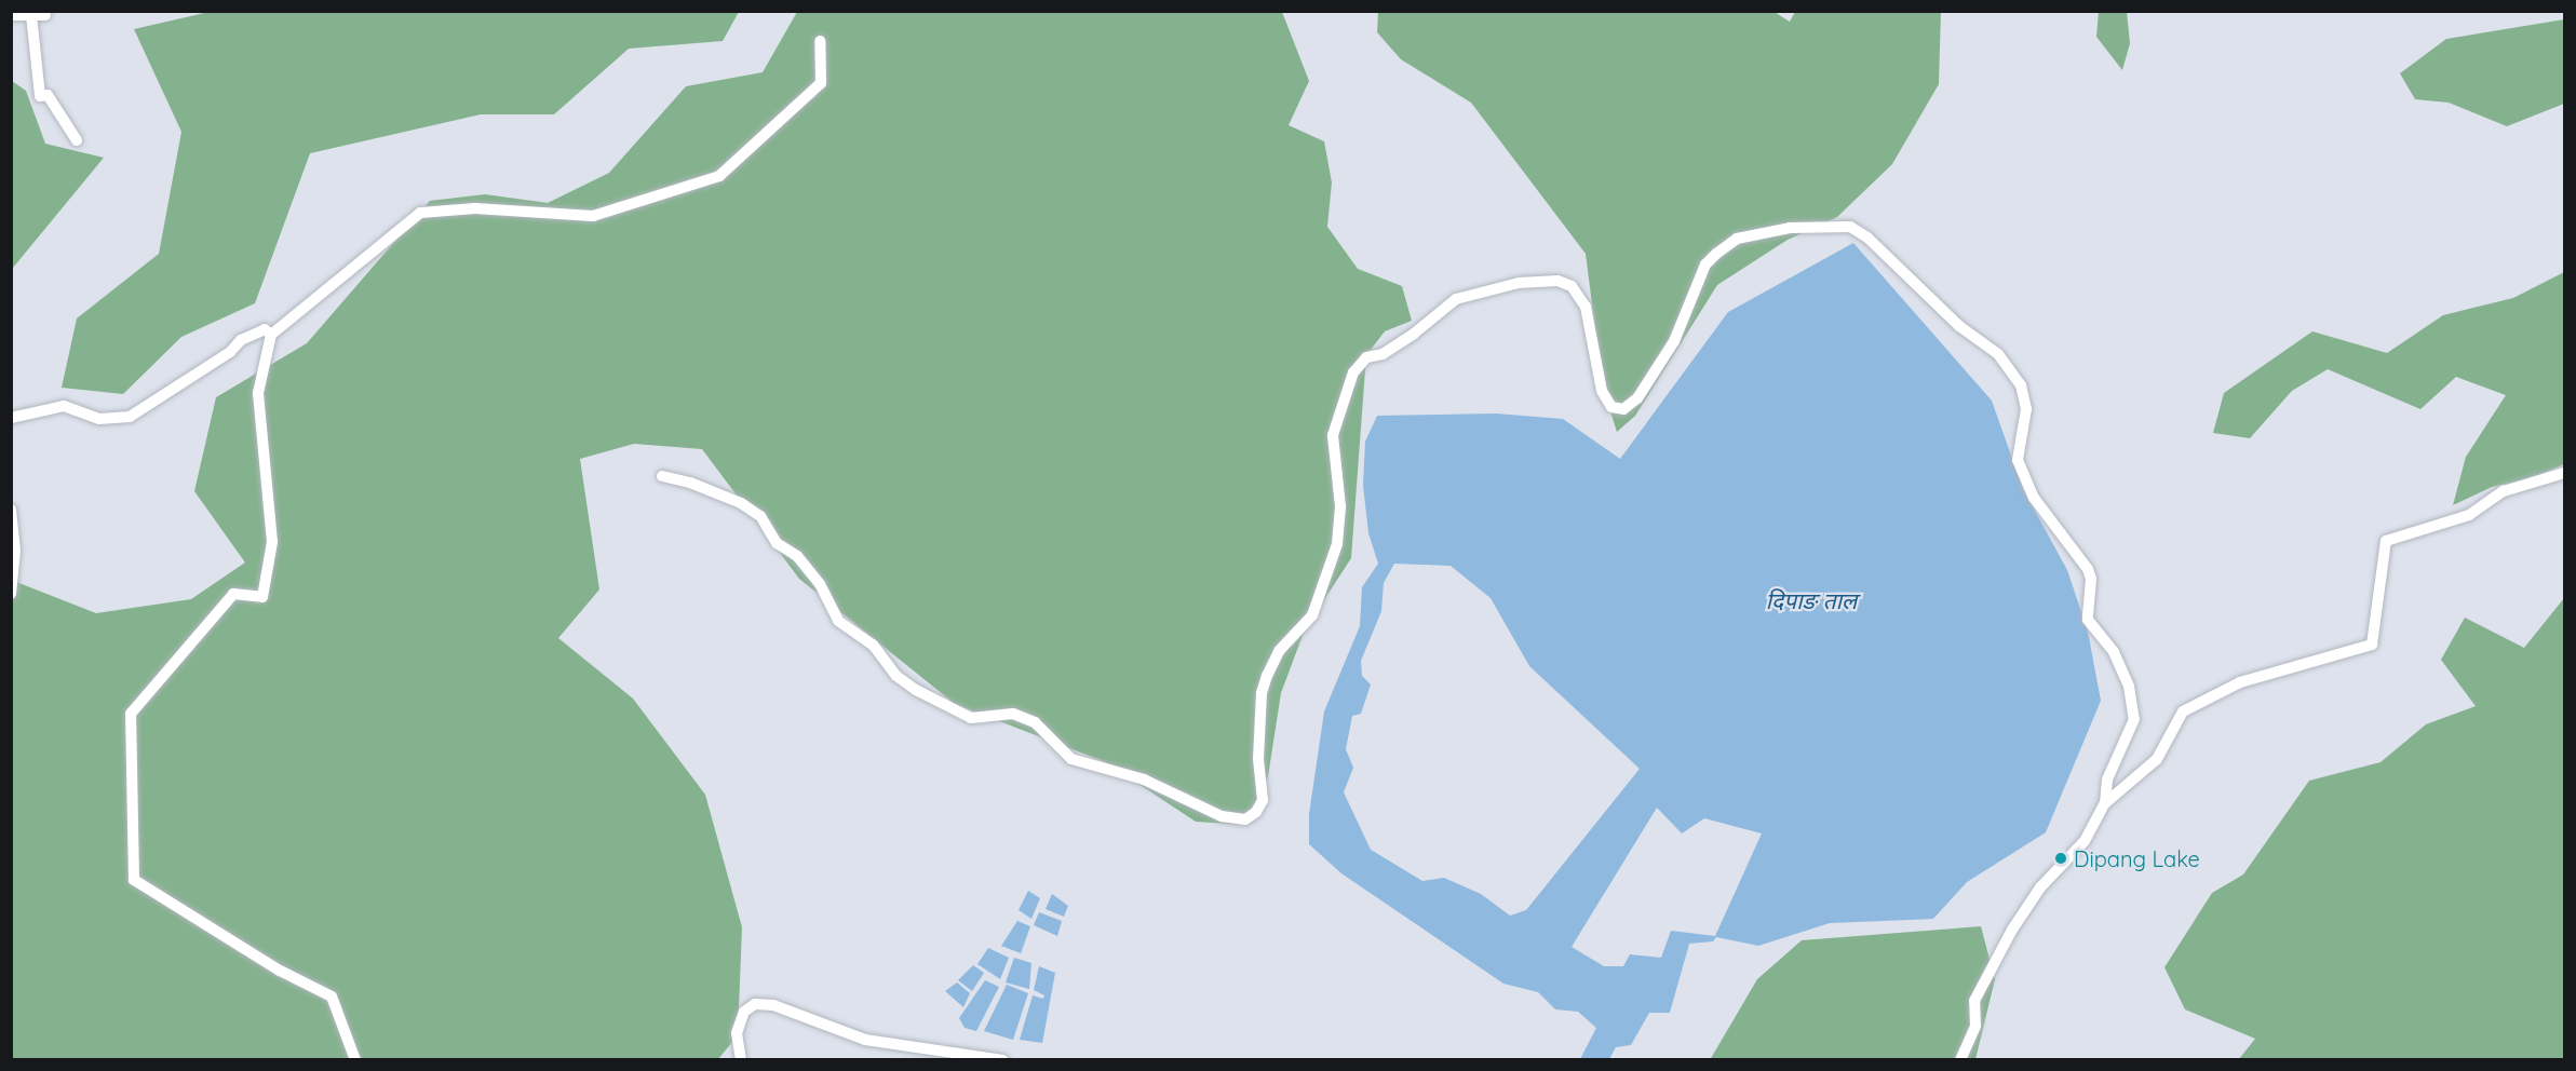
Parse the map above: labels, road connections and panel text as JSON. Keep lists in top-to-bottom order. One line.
{"water":["दिपाङ ताल"],"places":["Dipang Lake"]}
